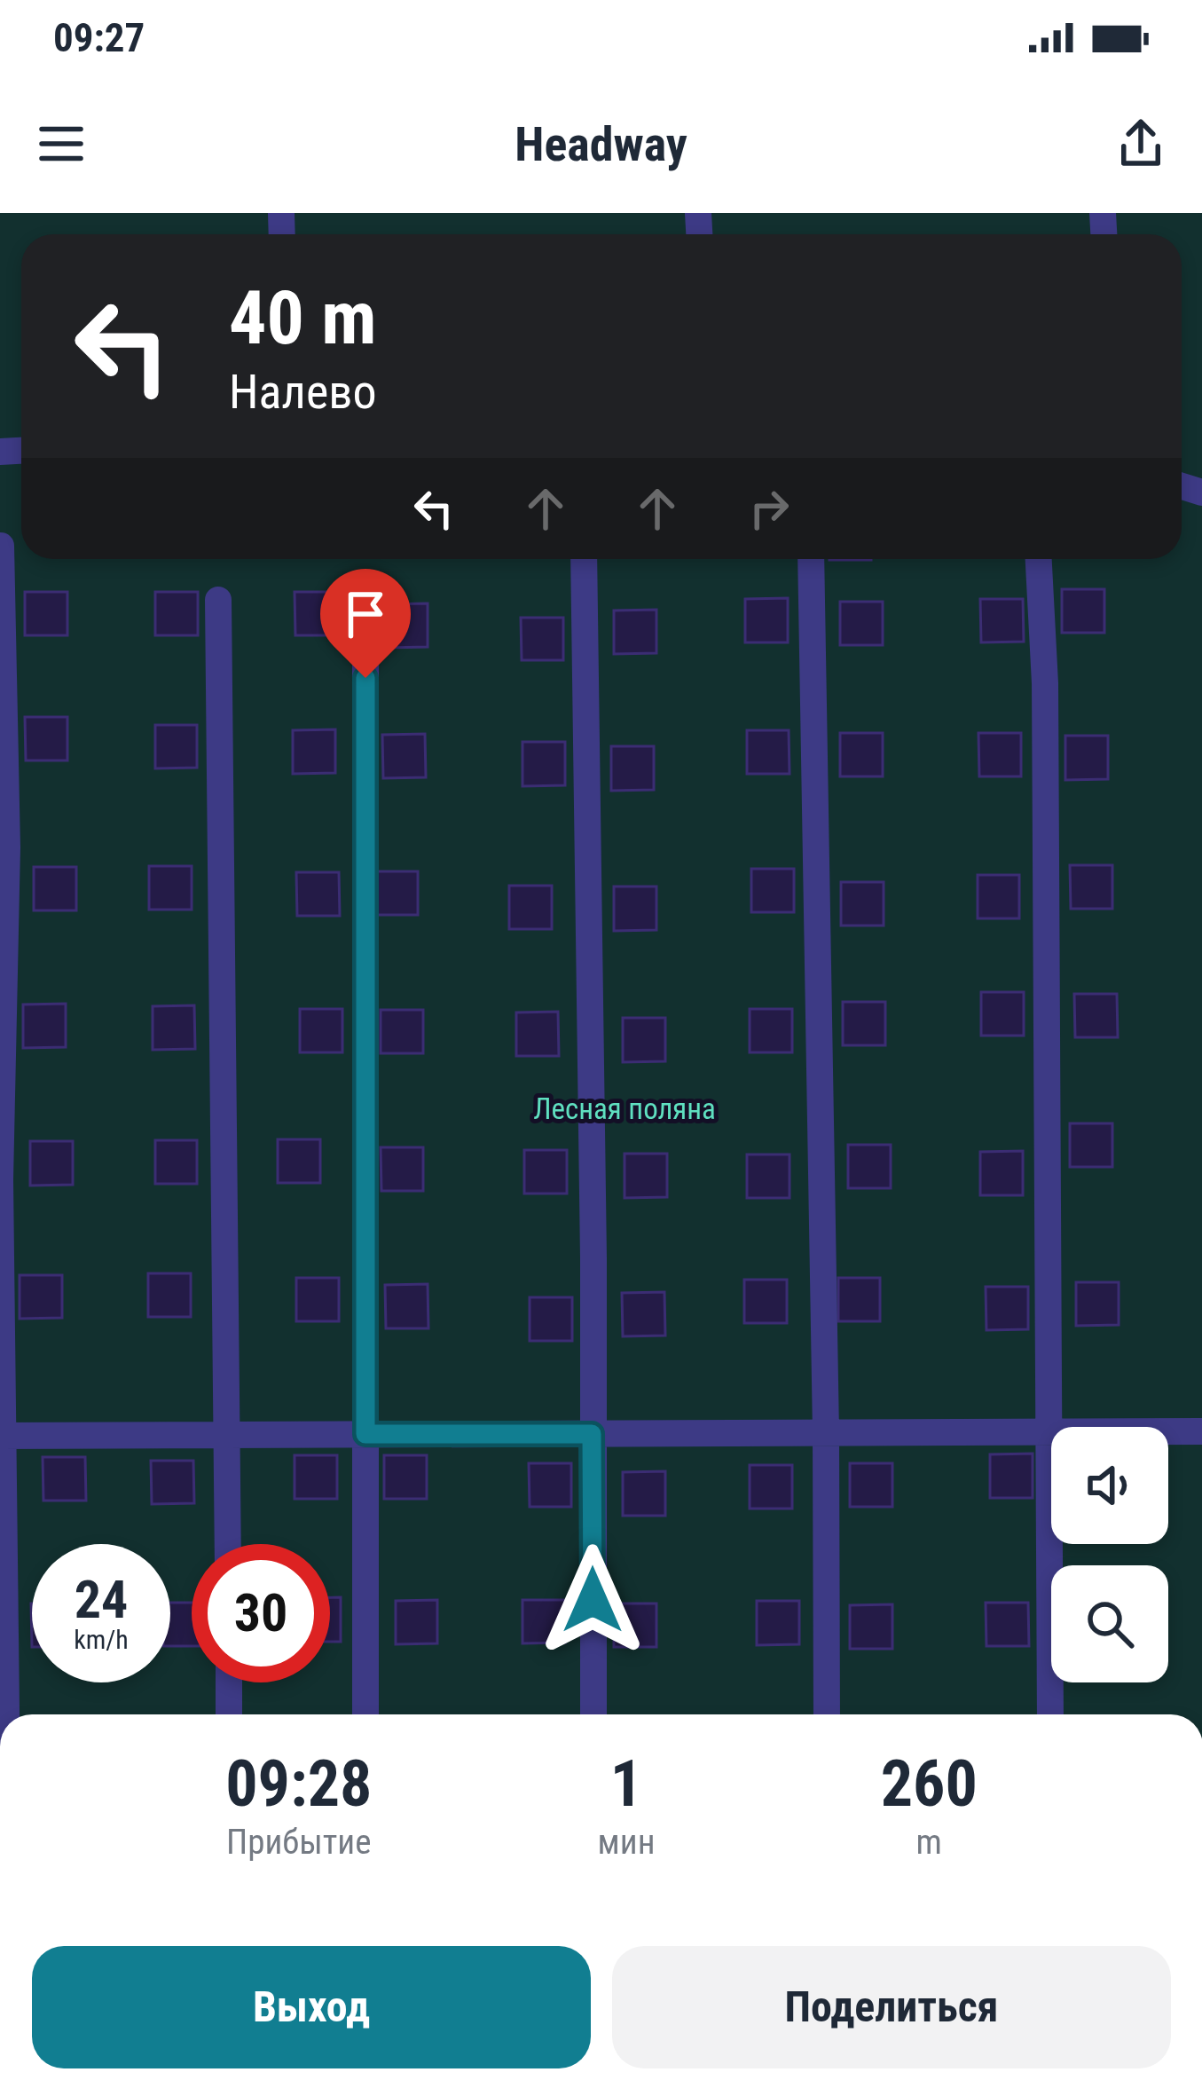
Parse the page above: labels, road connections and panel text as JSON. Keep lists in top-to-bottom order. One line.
{"parks":["Лесная поляна"],"page":{"status":"09:27","header":"Headway","turn":["40 m","Налево"],"speed":"24 km/h","limit":"30","eta":["09:28","Прибытие","1","мин","260","m"],"buttons":["Выход","Поделиться"]}}
